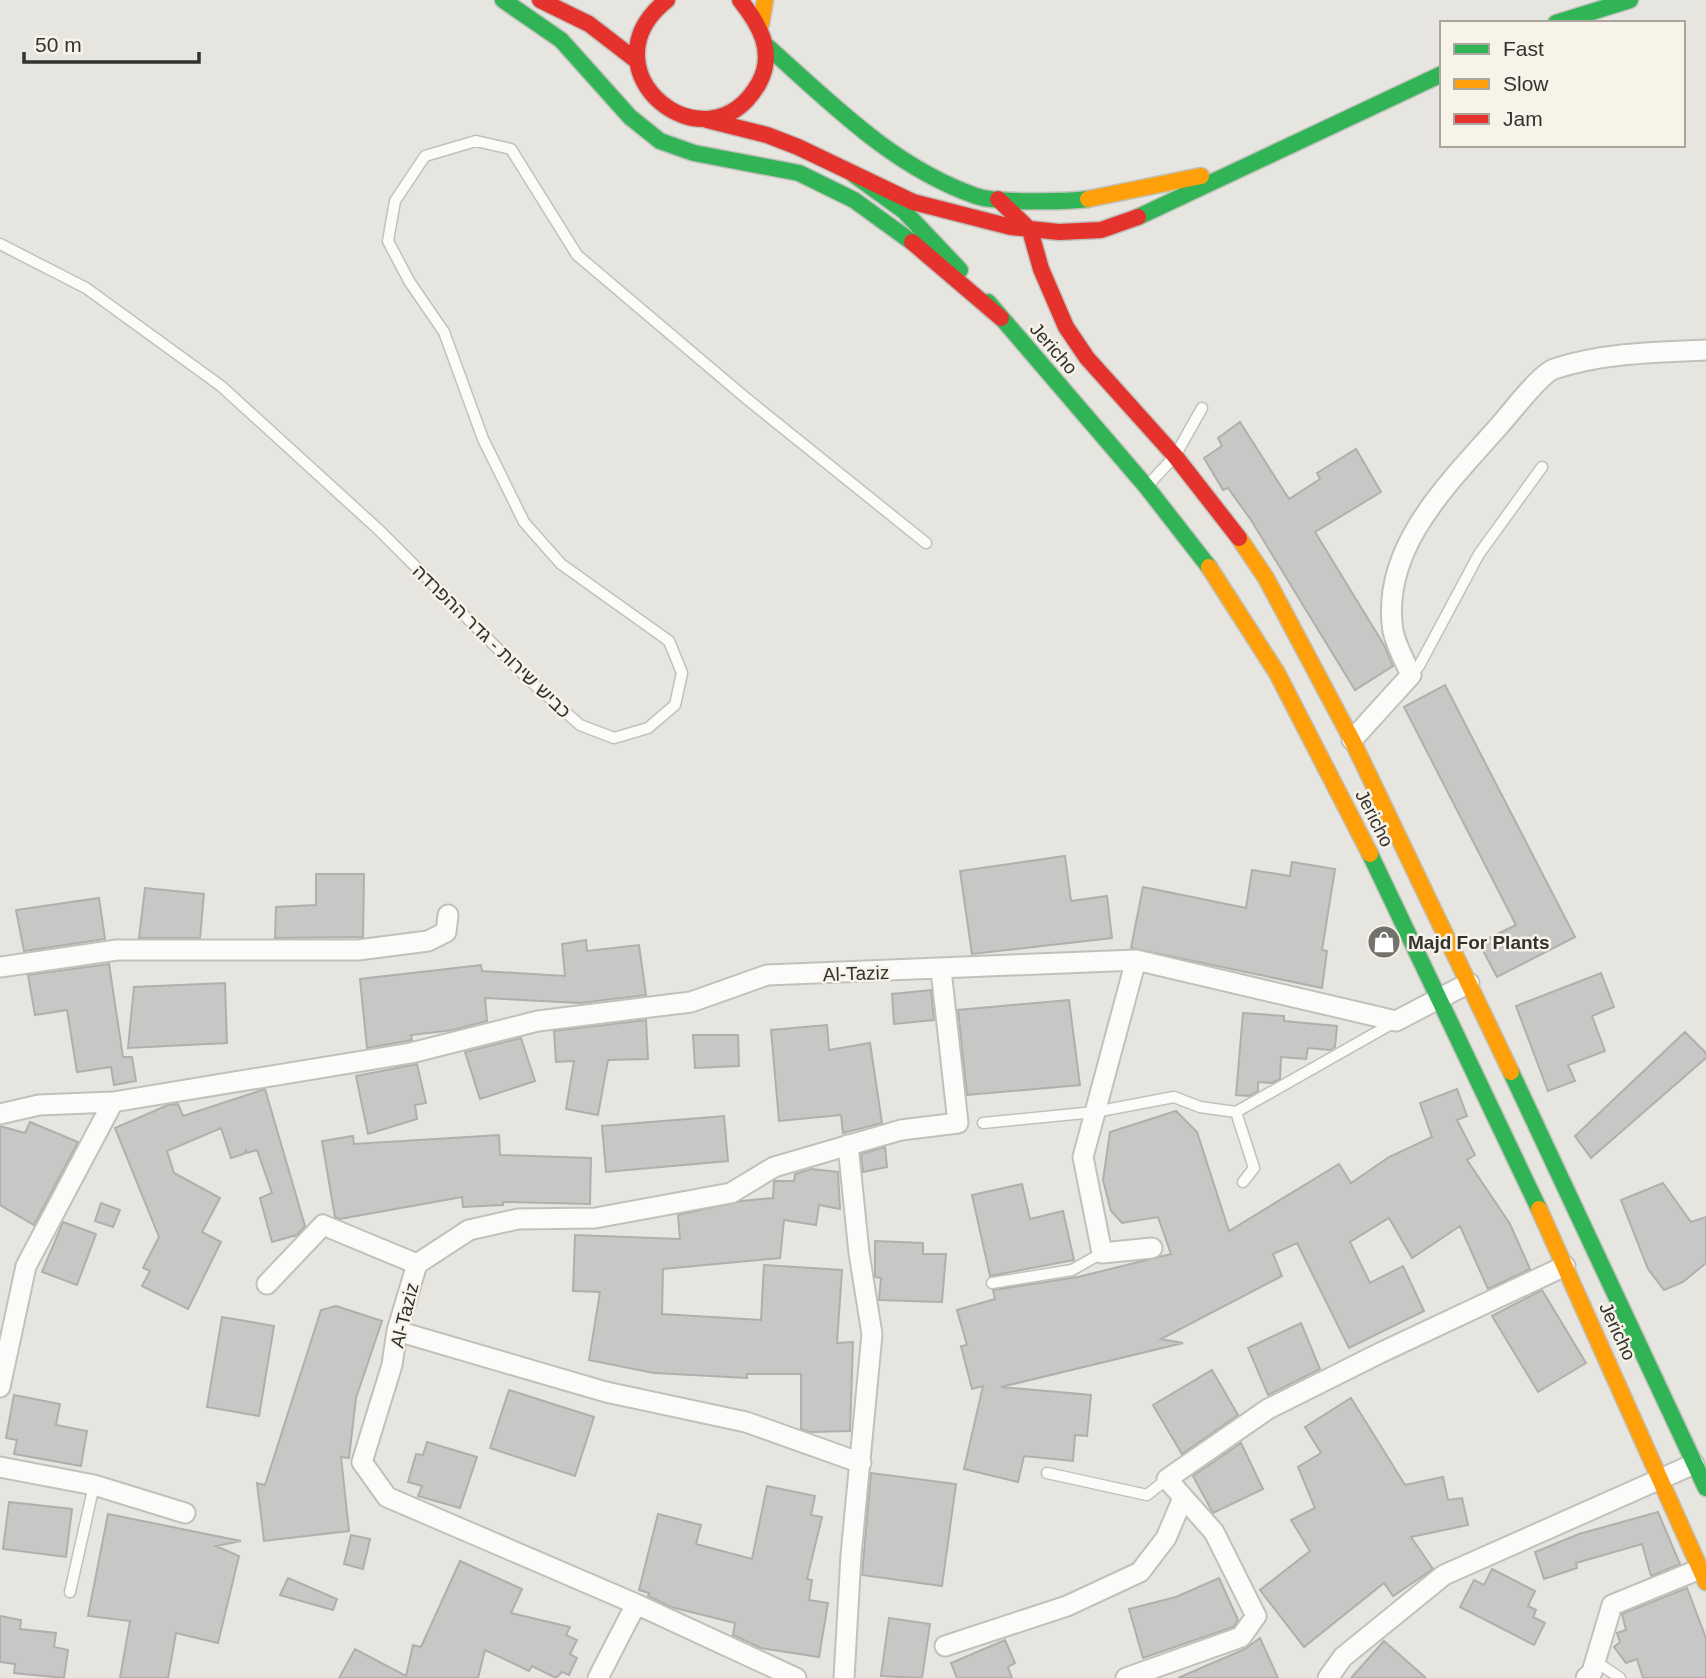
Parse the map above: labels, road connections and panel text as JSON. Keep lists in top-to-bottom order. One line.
{"streets":{"main road":["Jericho"],"street":["Al-Taziz"],"lane":["כביש שירות - גדר ההפרדה"]},"places":{"shop":["Majd For Plants"]},"legend":["Fast","Slow","Jam"],"scale_bar":"50 m"}
